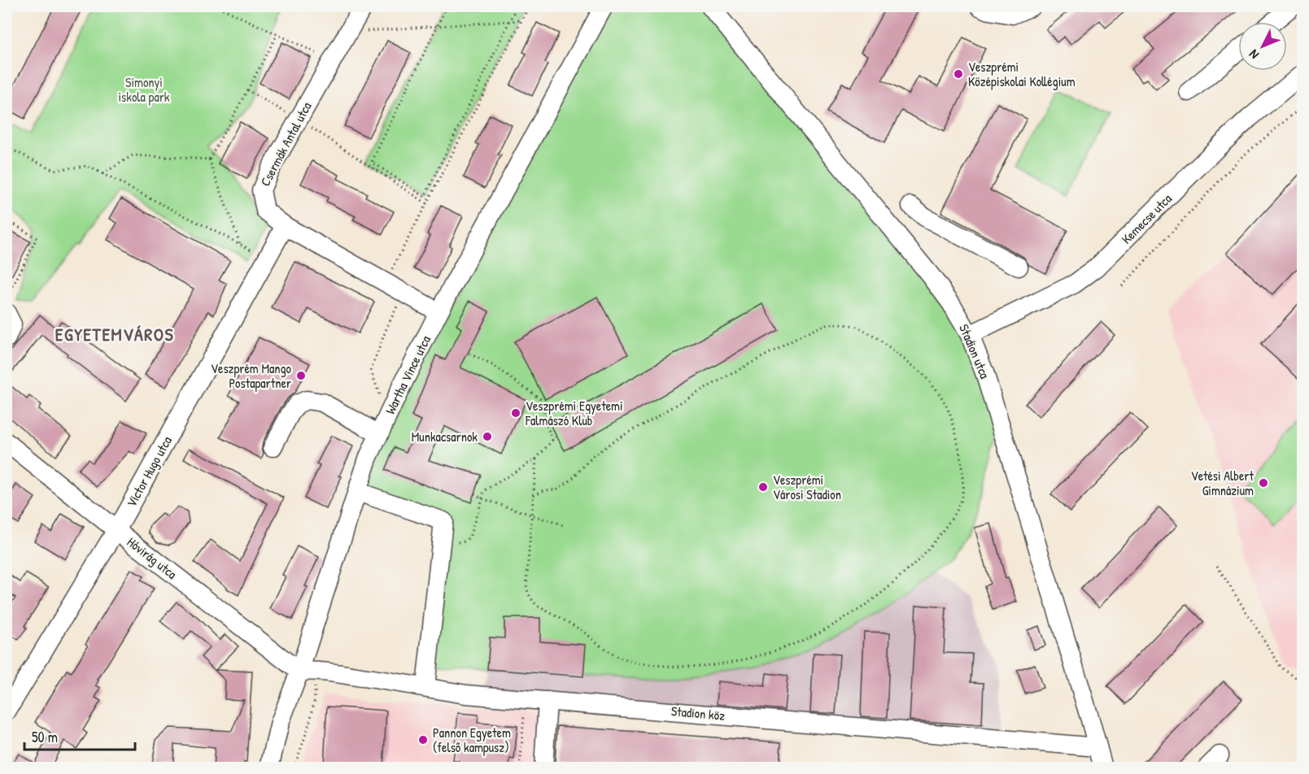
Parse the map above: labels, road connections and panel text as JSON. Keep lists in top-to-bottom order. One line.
{"streets":{"street":["Csermák Antal utca","Kemecse utca","Stadion utca","Wartha Vince utca","Victor Hugo utca","Hóvirág utca","Stadion köz"]},"crossings":[["Csermák Antal utca","Wartha Vince utca"],["Csermák Antal utca","Victor Hugo utca"],["Kemecse utca","Stadion utca"],["Stadion utca","Stadion köz"],["Wartha Vince utca","Hóvirág utca"],["Wartha Vince utca","Stadion köz"],["Victor Hugo utca","Hóvirág utca"],["Hóvirág utca","Stadion köz"]],"districts":["EGYETEMVÁROS"],"parks":["Simonyi iskola park"],"places":["Veszprémi Középiskolai Kollégium","Veszprém Mango Postapartner","Veszprémi Egyetemi Falmászó Klub","Munkacsarnok","Vetési Albert Gimnázium","Veszprémi Városi Stadion","Pannon Egyetem (felső kampusz)"],"scale_bar":"50 m","north":"bottom left"}
